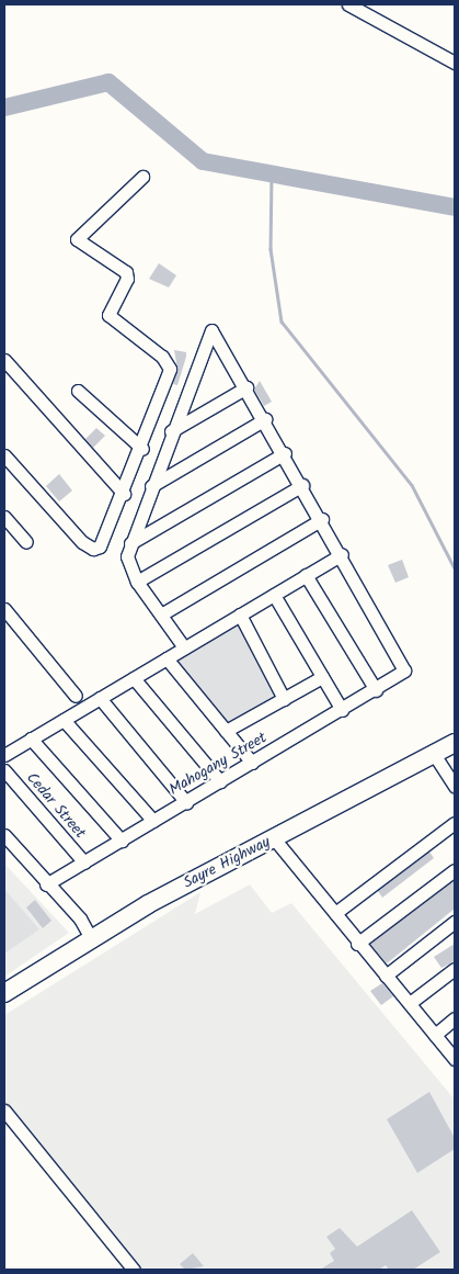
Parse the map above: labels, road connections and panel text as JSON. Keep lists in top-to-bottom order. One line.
{"streets":{"highway":["Sayre Highway"],"street":["Mahogany Street","Cedar Street"]},"crossings":[["Mahogany Street","Cedar Street"]]}
